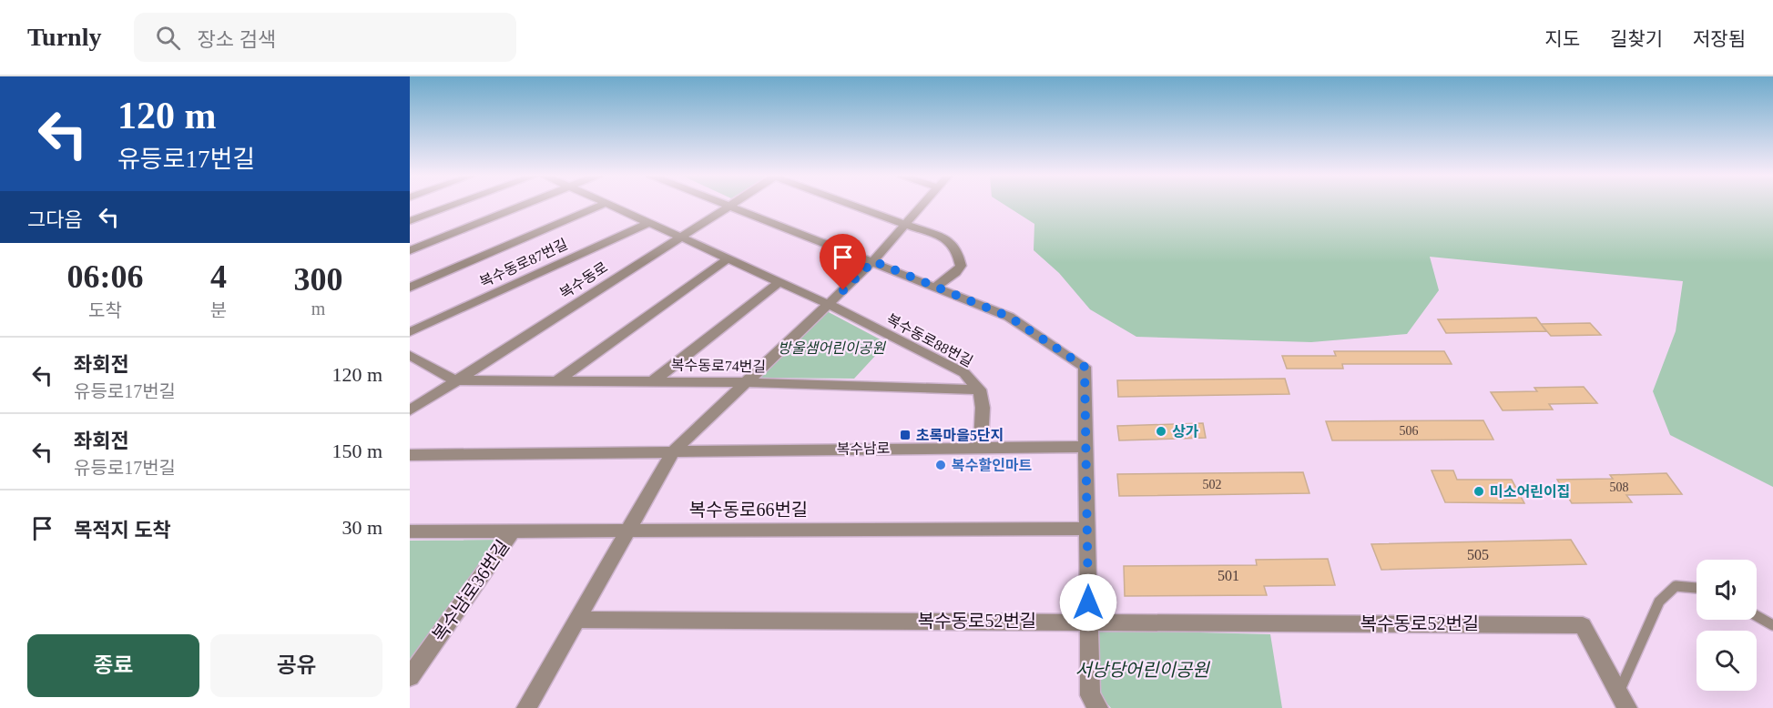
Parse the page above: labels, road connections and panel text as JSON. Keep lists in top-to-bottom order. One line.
{"streets":{"street":["복수동로87번길","복수동로","복수동로88번길","복수동로74번길","복수남로","복수동로66번길","복수남로36번길","복수동로52번길"]},"crossings":[["복수동로","복수동로88번길"],["복수동로","복수동로74번길"],["복수동로88번길","복수동로74번길"],["복수동로66번길","복수남로36번길"]],"parks":["방울샘어린이공원","서낭당어린이공원"],"places":{"other":["상가","복수할인마트","미소어린이집"],"transit":["초록마을5단지"]},"house_numbers":["506","502","508","505","501"],"page":{"header":"Turnly","search":"장소 검색","nav":["지도","길찾기","저장됨"],"turn":["120 m","유등로17번길"],"then":"그다음","eta":["06:06","도착","4","분","300","m"],"list":[{"name":"좌회전","note":"유등로17번길","value":"120 m"},{"name":"좌회전","note":"유등로17번길","value":"150 m"},{"name":"목적지 도착","value":"30 m"}],"buttons":["종료","공유"]}}
